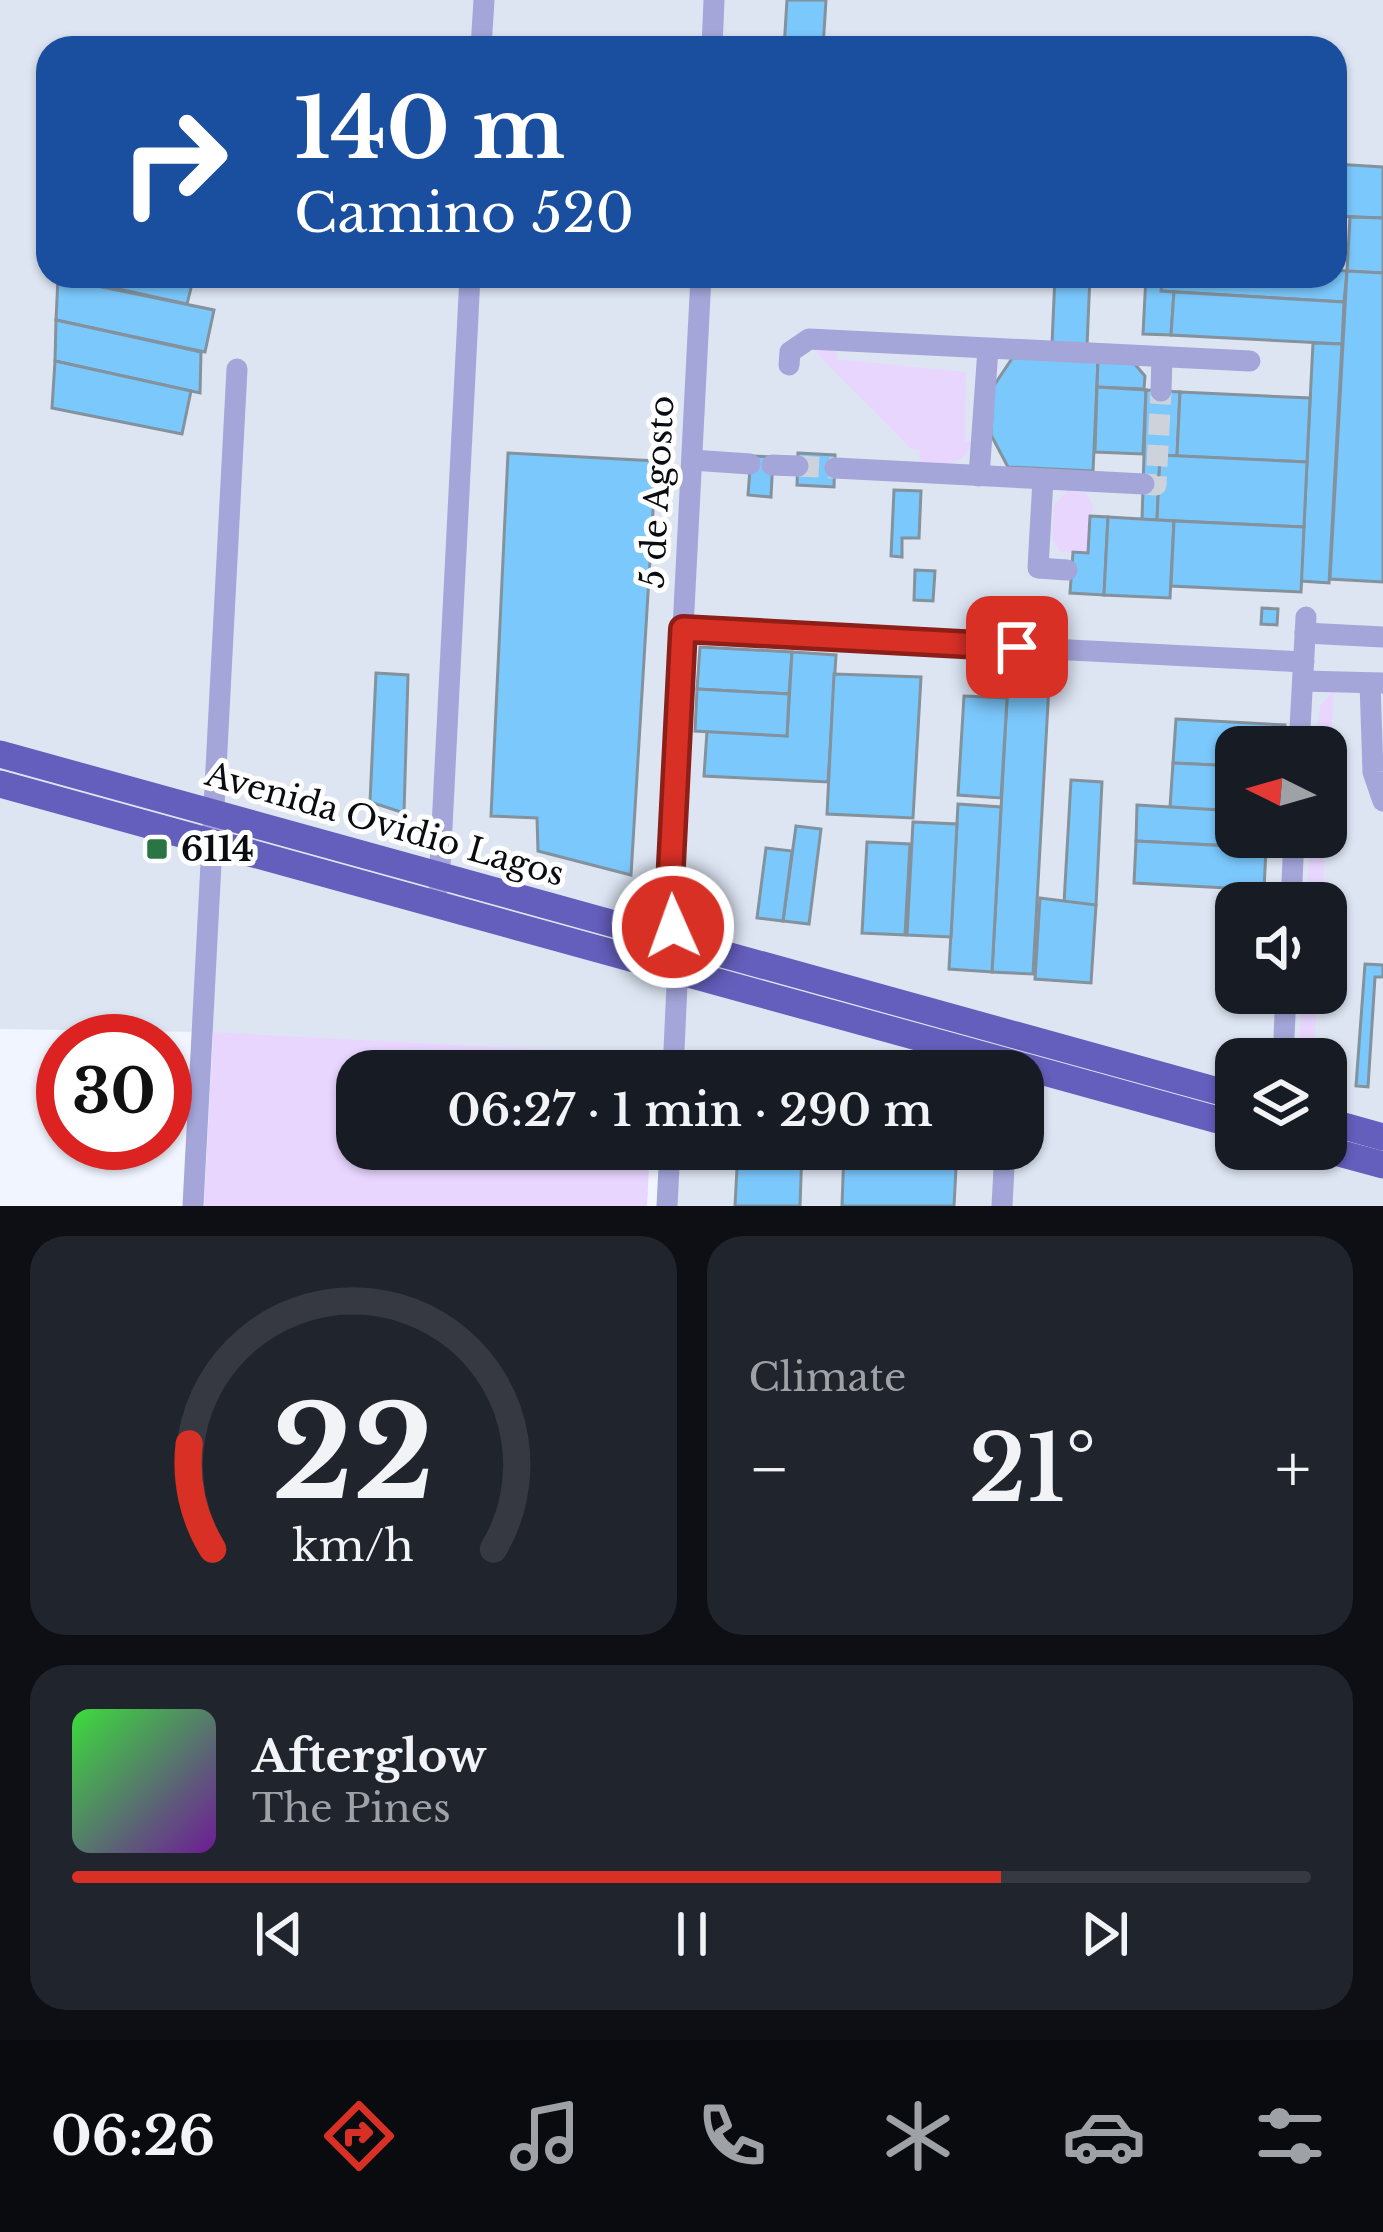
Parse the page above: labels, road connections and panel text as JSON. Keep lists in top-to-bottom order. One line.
{"streets":{"main road":["Avenida Ovidio Lagos"],"street":["5 de Agosto"]},"crossings":[["5 de Agosto","Avenida Ovidio Lagos"]],"places":{"transit":["6114"]},"north":"left","page":{"turn":["140 m","Camino 520"],"limit":"30","trip":"06:27 · 1 min · 290 m","tile":"Climate","heat":["−","21°","+"],"song":["Afterglow","The Pines"],"tabs":"06:26","gauge":["22","km/h"]}}
